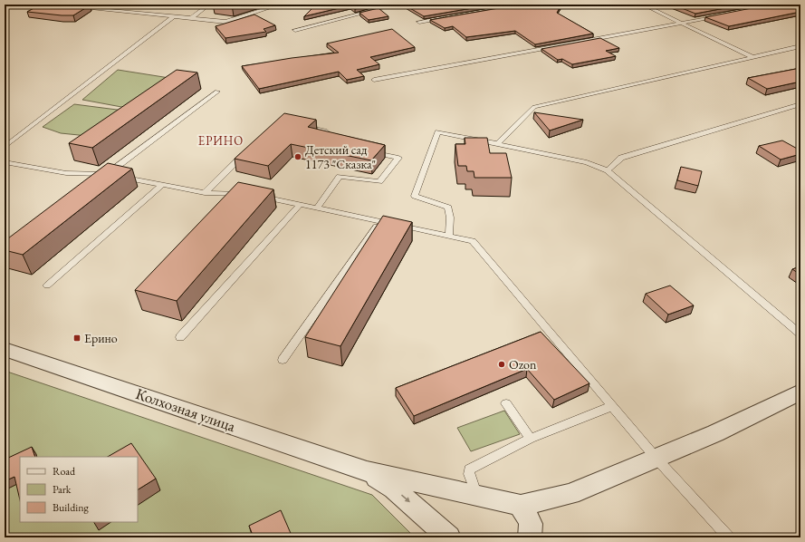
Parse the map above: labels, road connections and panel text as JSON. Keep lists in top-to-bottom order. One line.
{"streets":{"street":["Колхозная улица"]},"districts":["ЕРИНО"],"places":{"other":["Детский сад 1173 \"Сказка\"","Ozon"],"transit":["Ерино"]},"legend":["Road","Park","Building"]}
